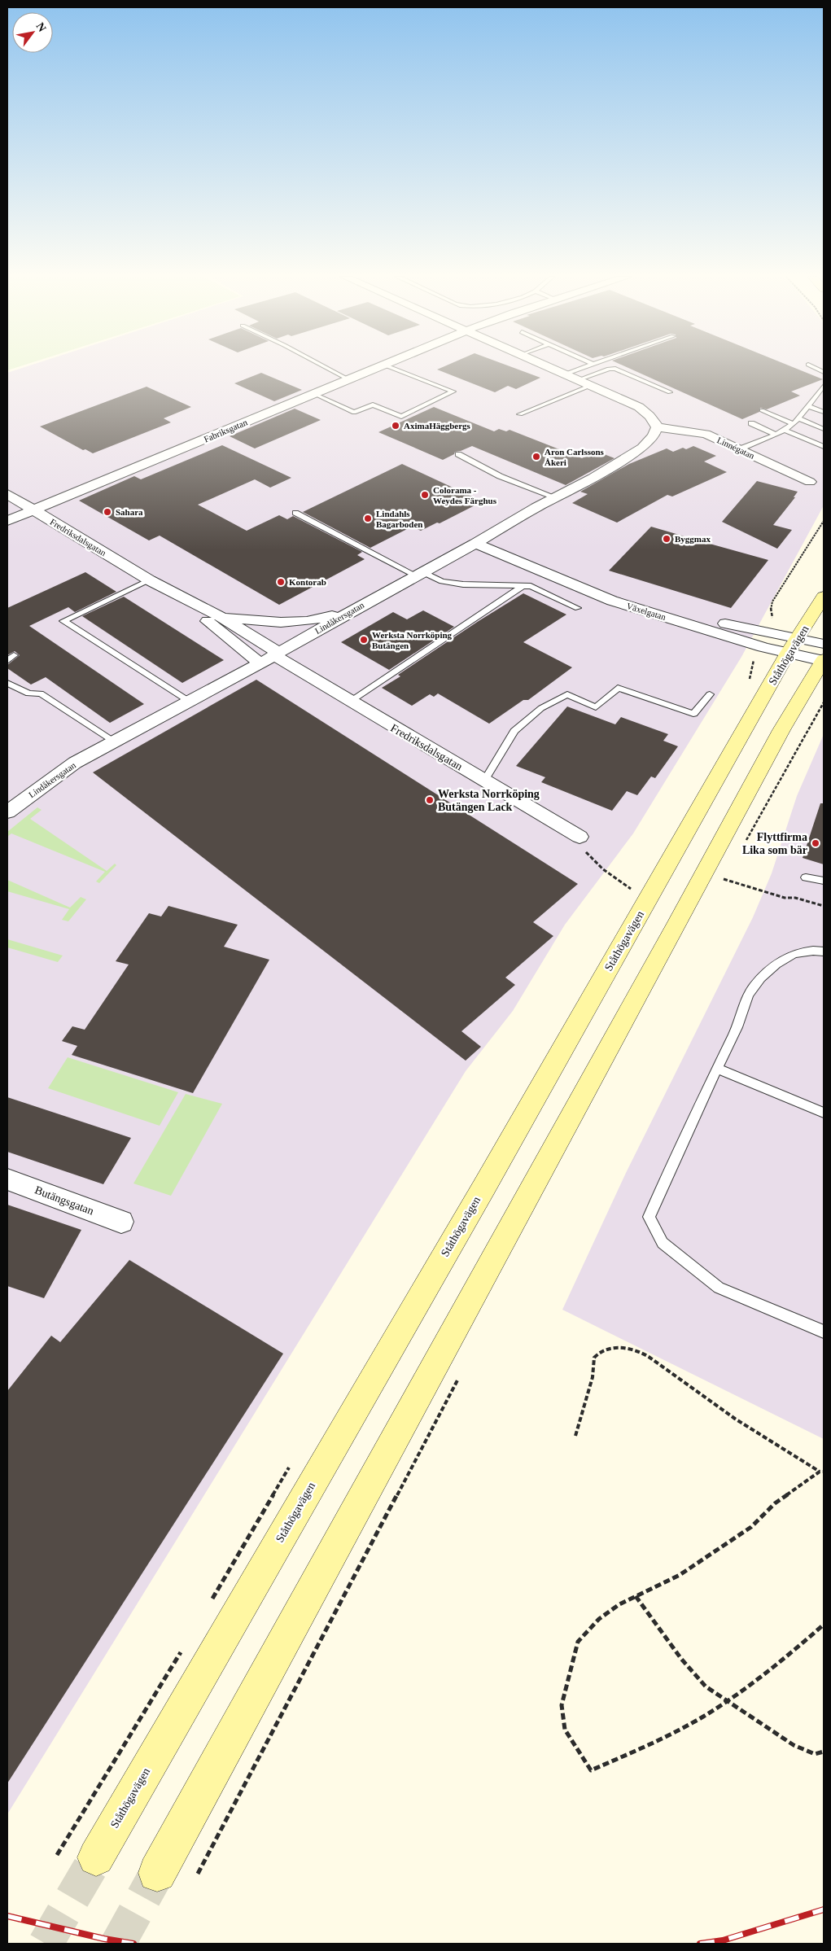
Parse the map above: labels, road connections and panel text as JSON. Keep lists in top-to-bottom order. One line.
{"streets":{"main road":["Ståthögavägen"],"street":["Fabriksgatan","Linnégatan","Fredriksdalsgatan","Växelgatan","Lindåkersgatan","Butängsgatan"]},"crossings":[["Fabriksgatan","Fredriksdalsgatan"],["Linnégatan","Lindåkersgatan"],["Fredriksdalsgatan","Lindåkersgatan"],["Växelgatan","Lindåkersgatan"],["Växelgatan","Ståthögavägen"]],"places":["AximaHäggbergs","Aron Carlssons Åkeri","Colorama - Weydes Färghus","Sahara","Lindahls Bagarboden","Byggmax","Kontorab","Werksta Norrköping Butängen","Werksta Norrköping Butängen Lack","Flyttfirma Lika som bär"],"north":"top right"}
